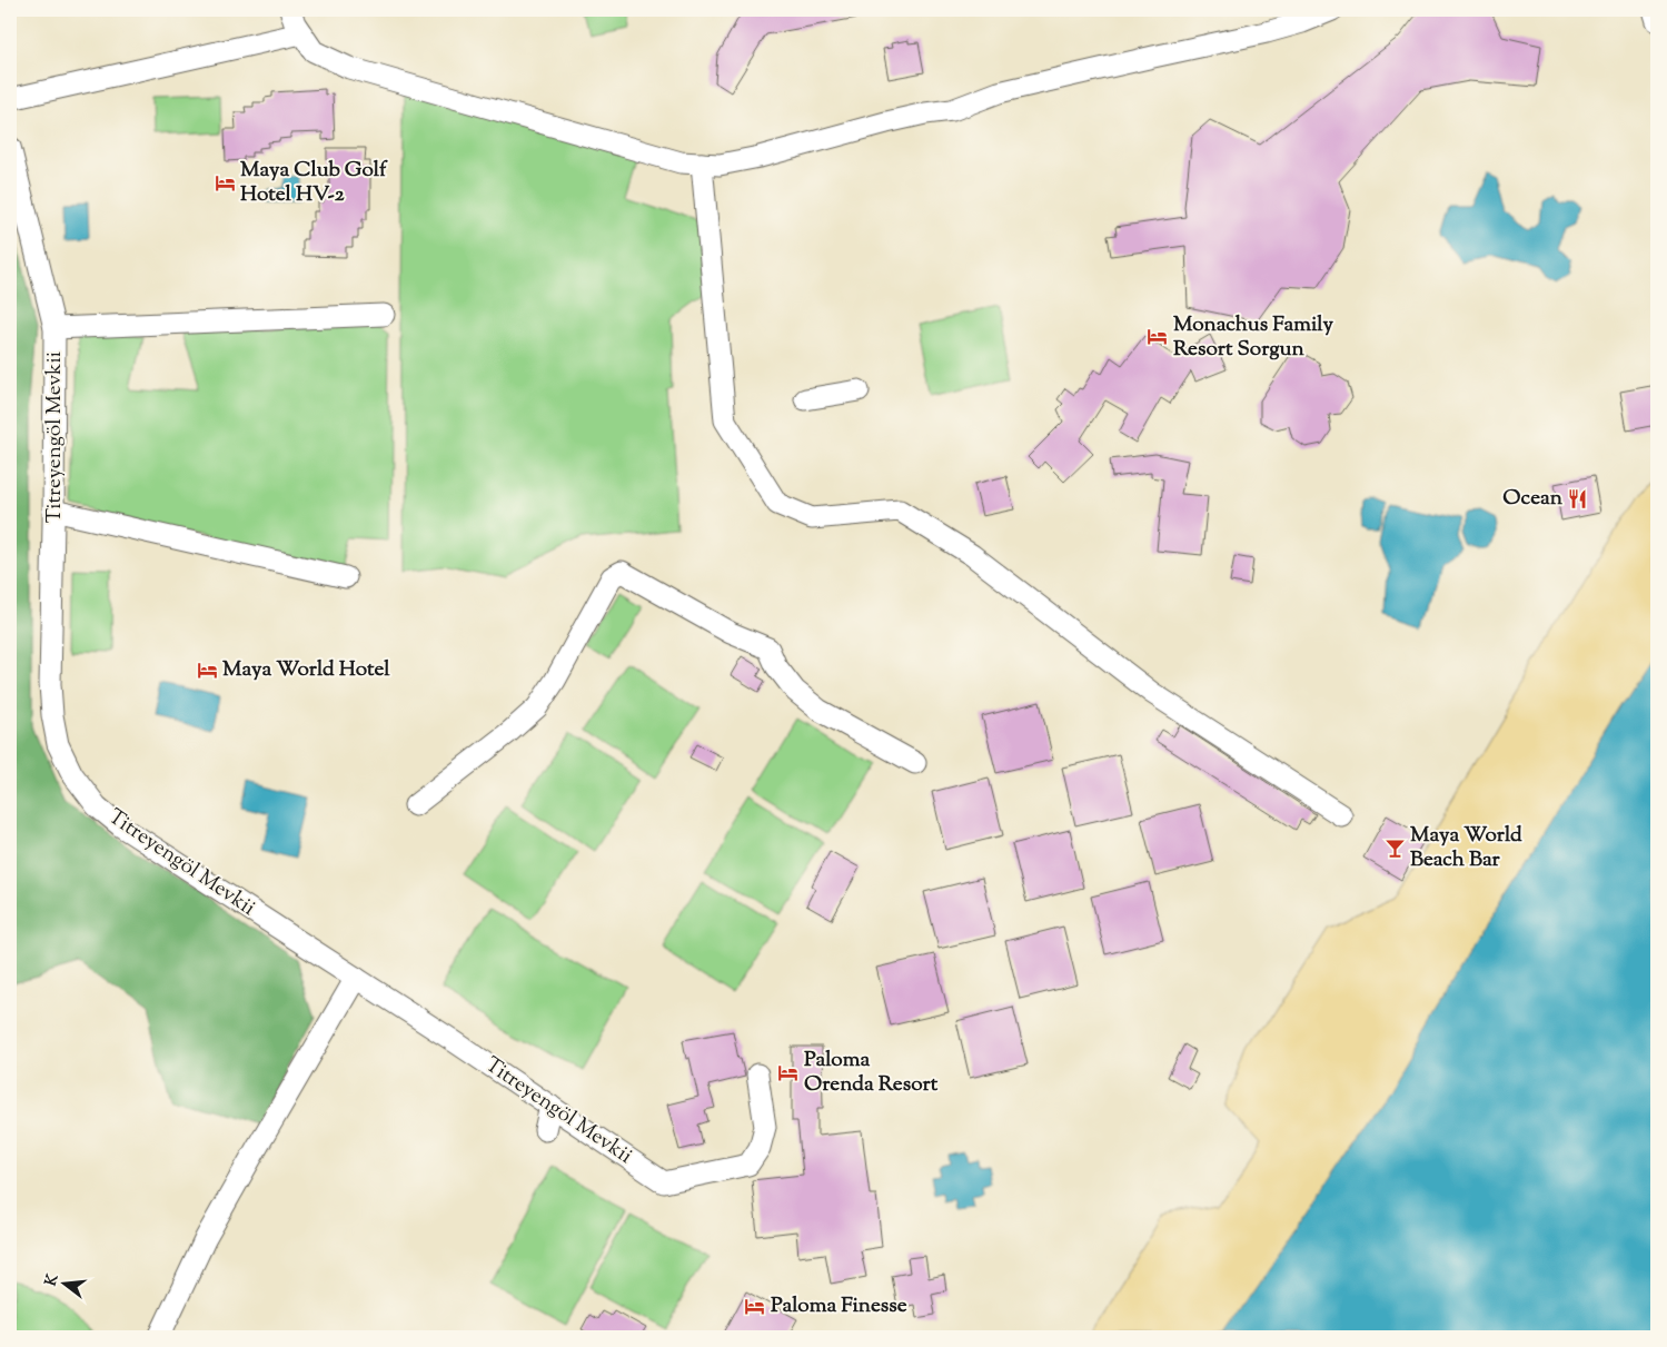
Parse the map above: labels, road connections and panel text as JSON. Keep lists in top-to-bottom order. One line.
{"streets":{"street":["Titreyengöl Mevkii"]},"places":{"hotel":["Maya Club Golf Hotel HV-2","Monachus Family Resort Sorgun","Maya World Hotel","Paloma Orenda Resort","Paloma Finesse"],"restaurant":["Ocean"],"bar":["Maya World Beach Bar"]},"north":"left"}
